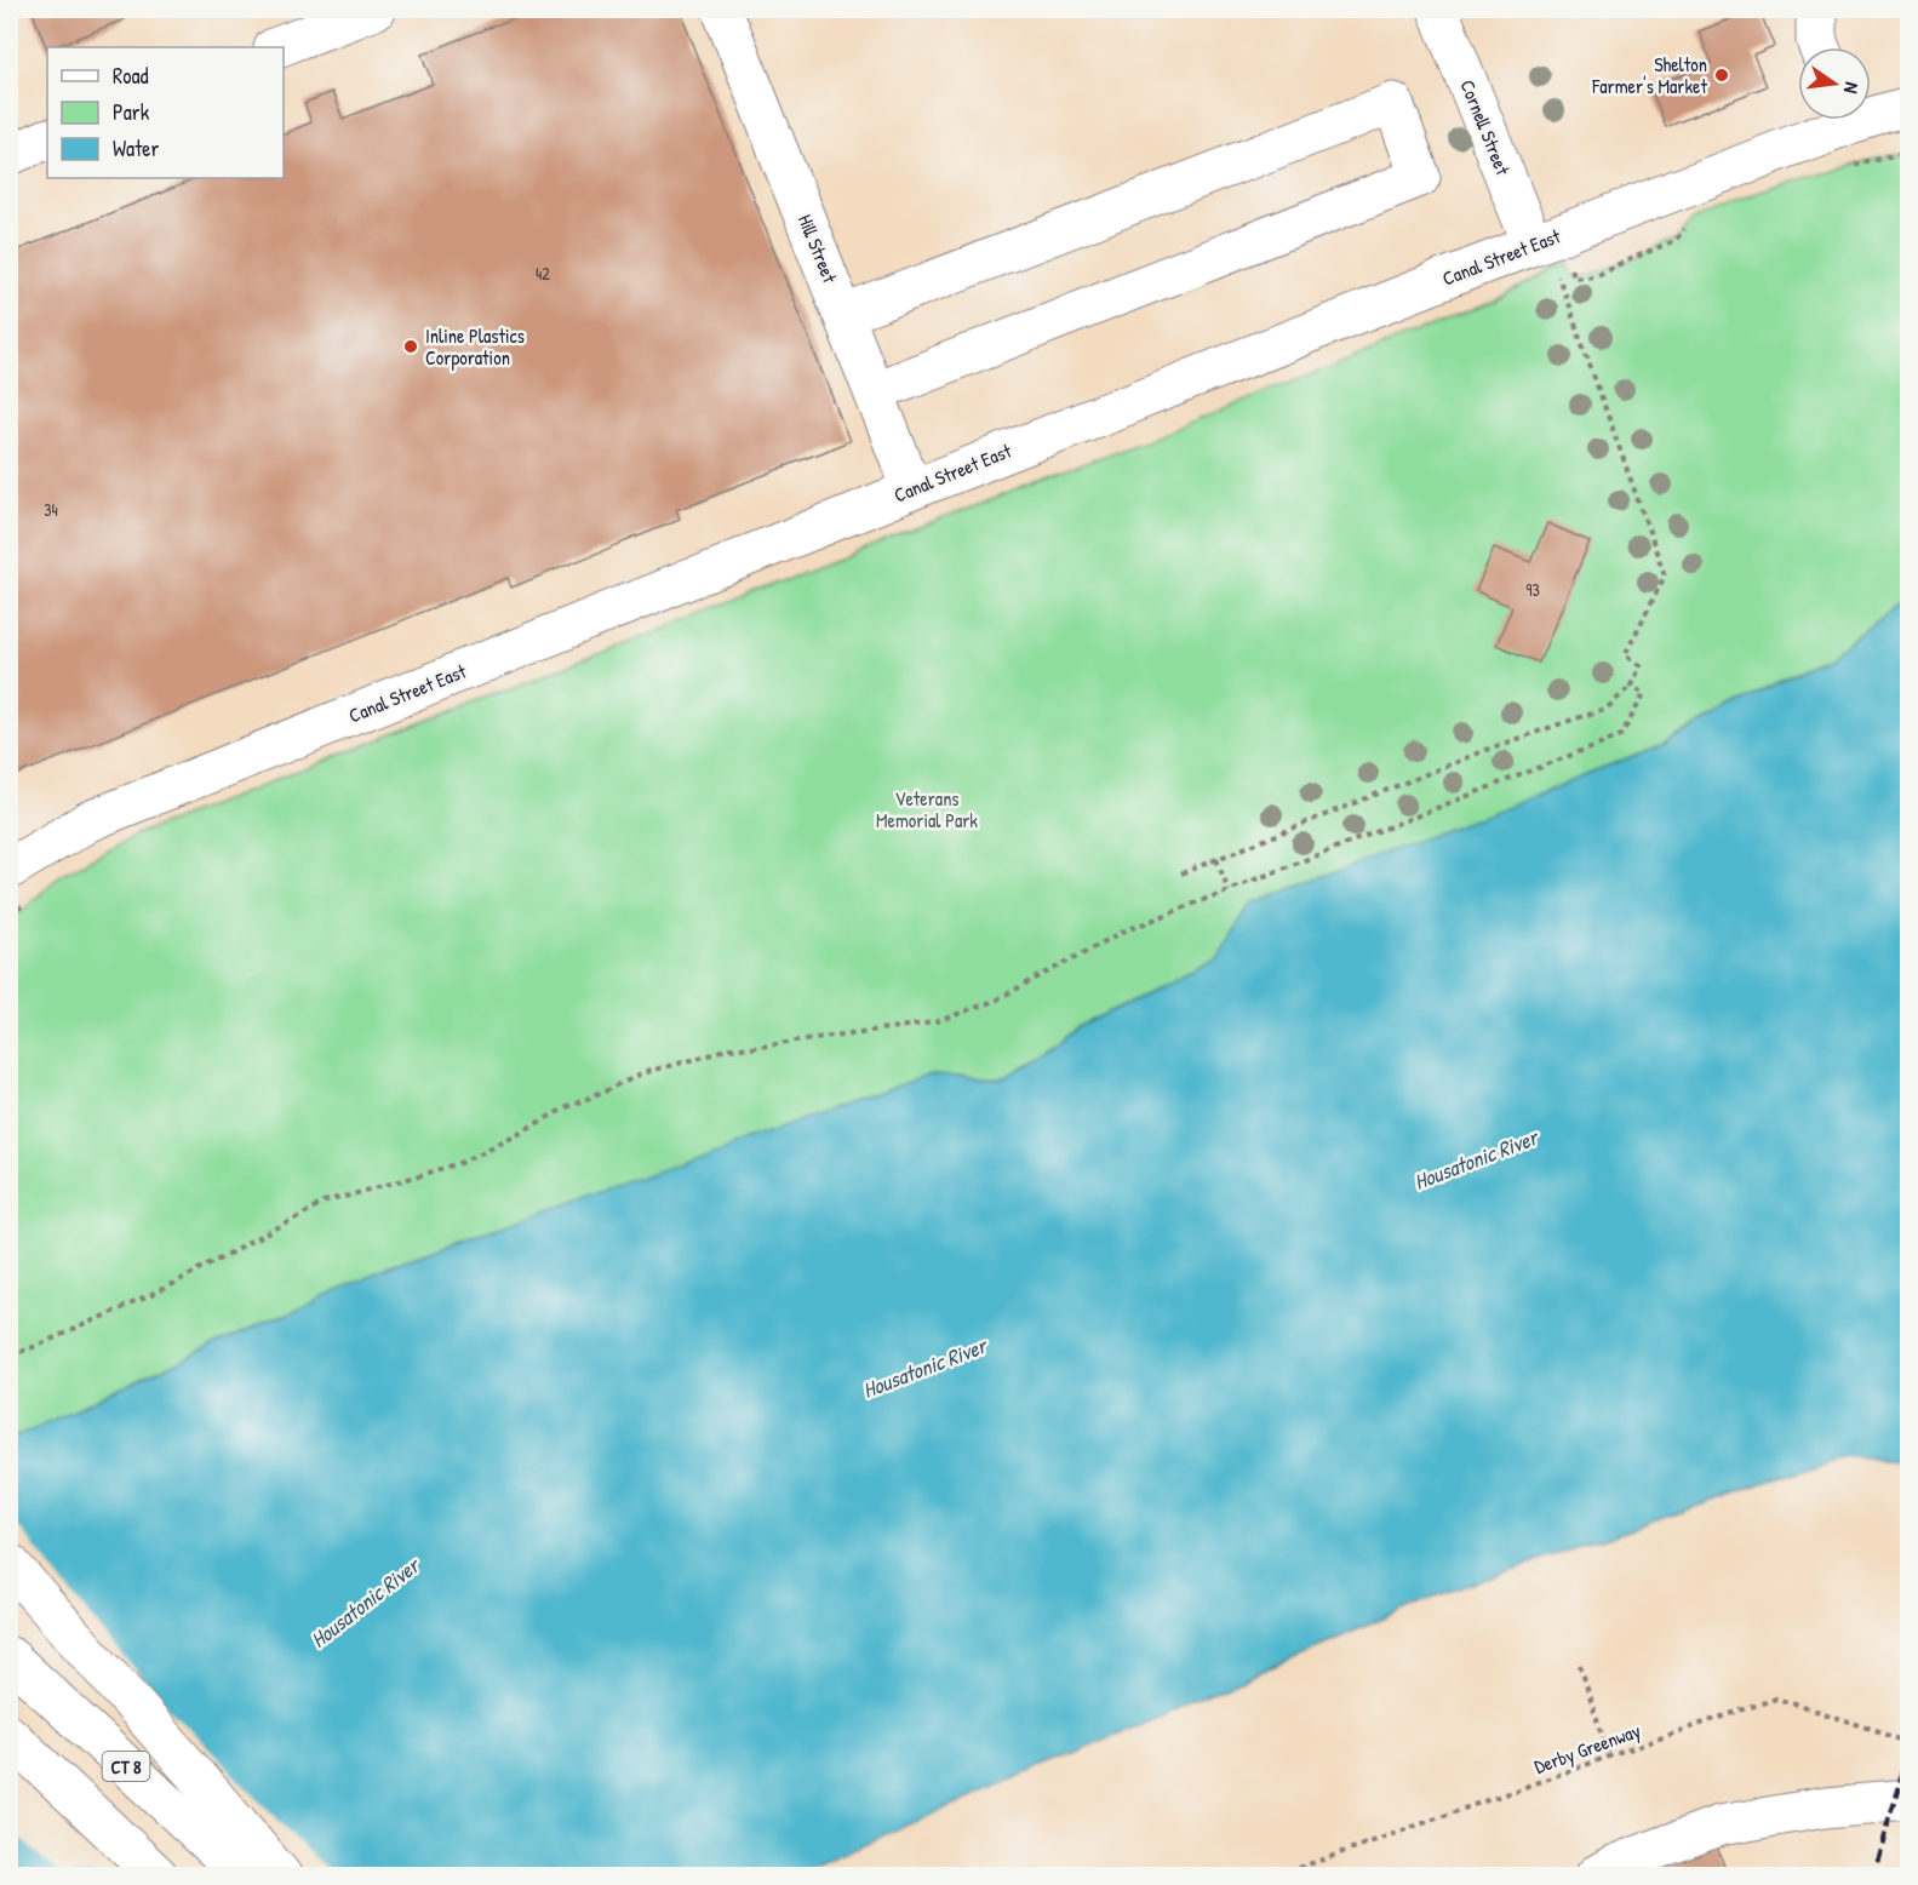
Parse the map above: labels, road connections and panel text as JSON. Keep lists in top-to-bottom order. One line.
{"streets":{"main road":["Cornell Street","Hill Street","Canal Street East","CT 8"],"path":["Derby Greenway"]},"crossings":[["Cornell Street","Canal Street East"],["Hill Street","Canal Street East"]],"water":["Housatonic River"],"parks":["Veterans Memorial Park"],"places":["Shelton Farmer's Market","Inline Plastics Corporation"],"house_numbers":["42","34","93"],"legend":["Road","Park","Water"],"north":"right"}
